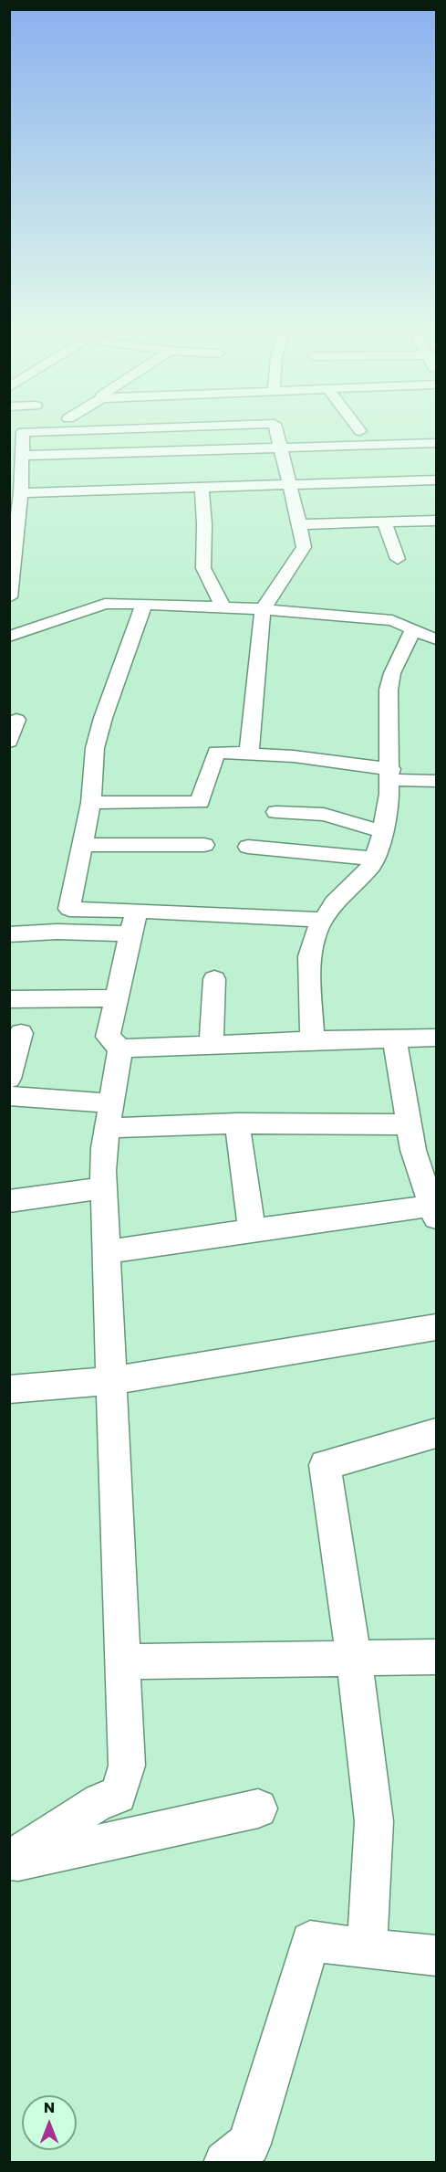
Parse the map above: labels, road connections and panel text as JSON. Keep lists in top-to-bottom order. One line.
{"north":"top"}
